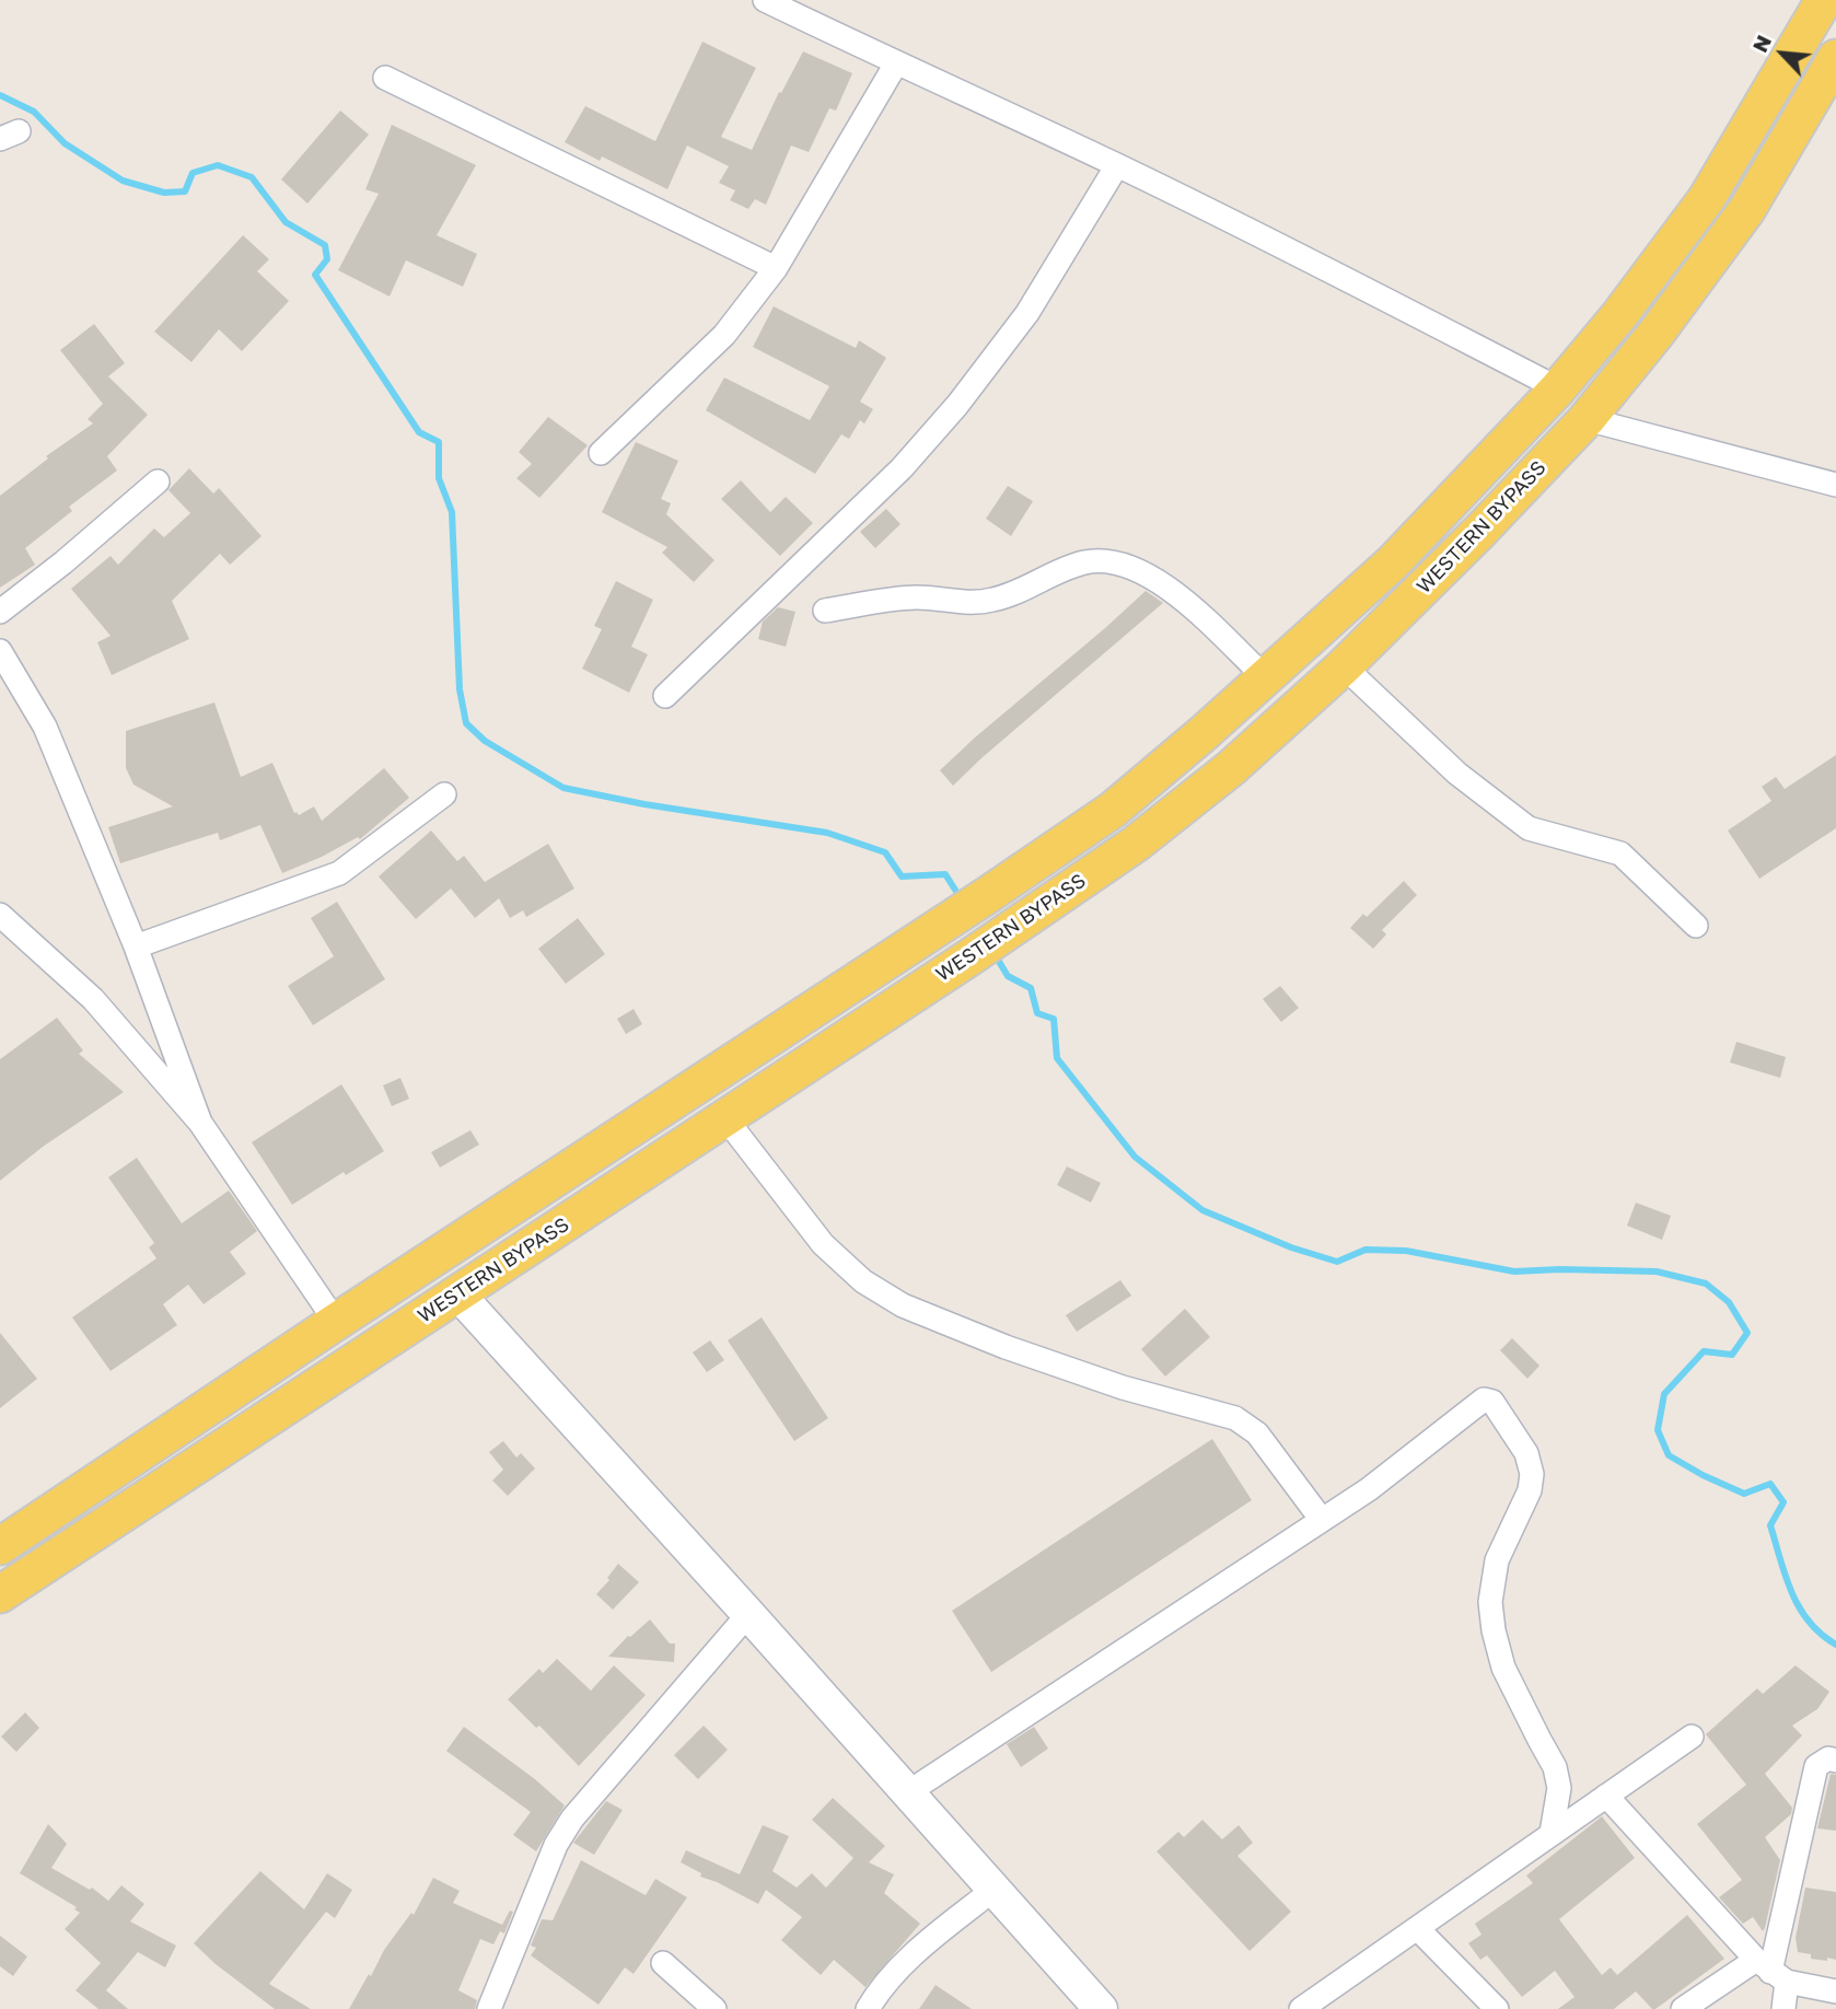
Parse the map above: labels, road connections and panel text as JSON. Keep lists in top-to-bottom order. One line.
{"streets":{"main road":["WESTERN BYPASS"]},"north":"top left"}
